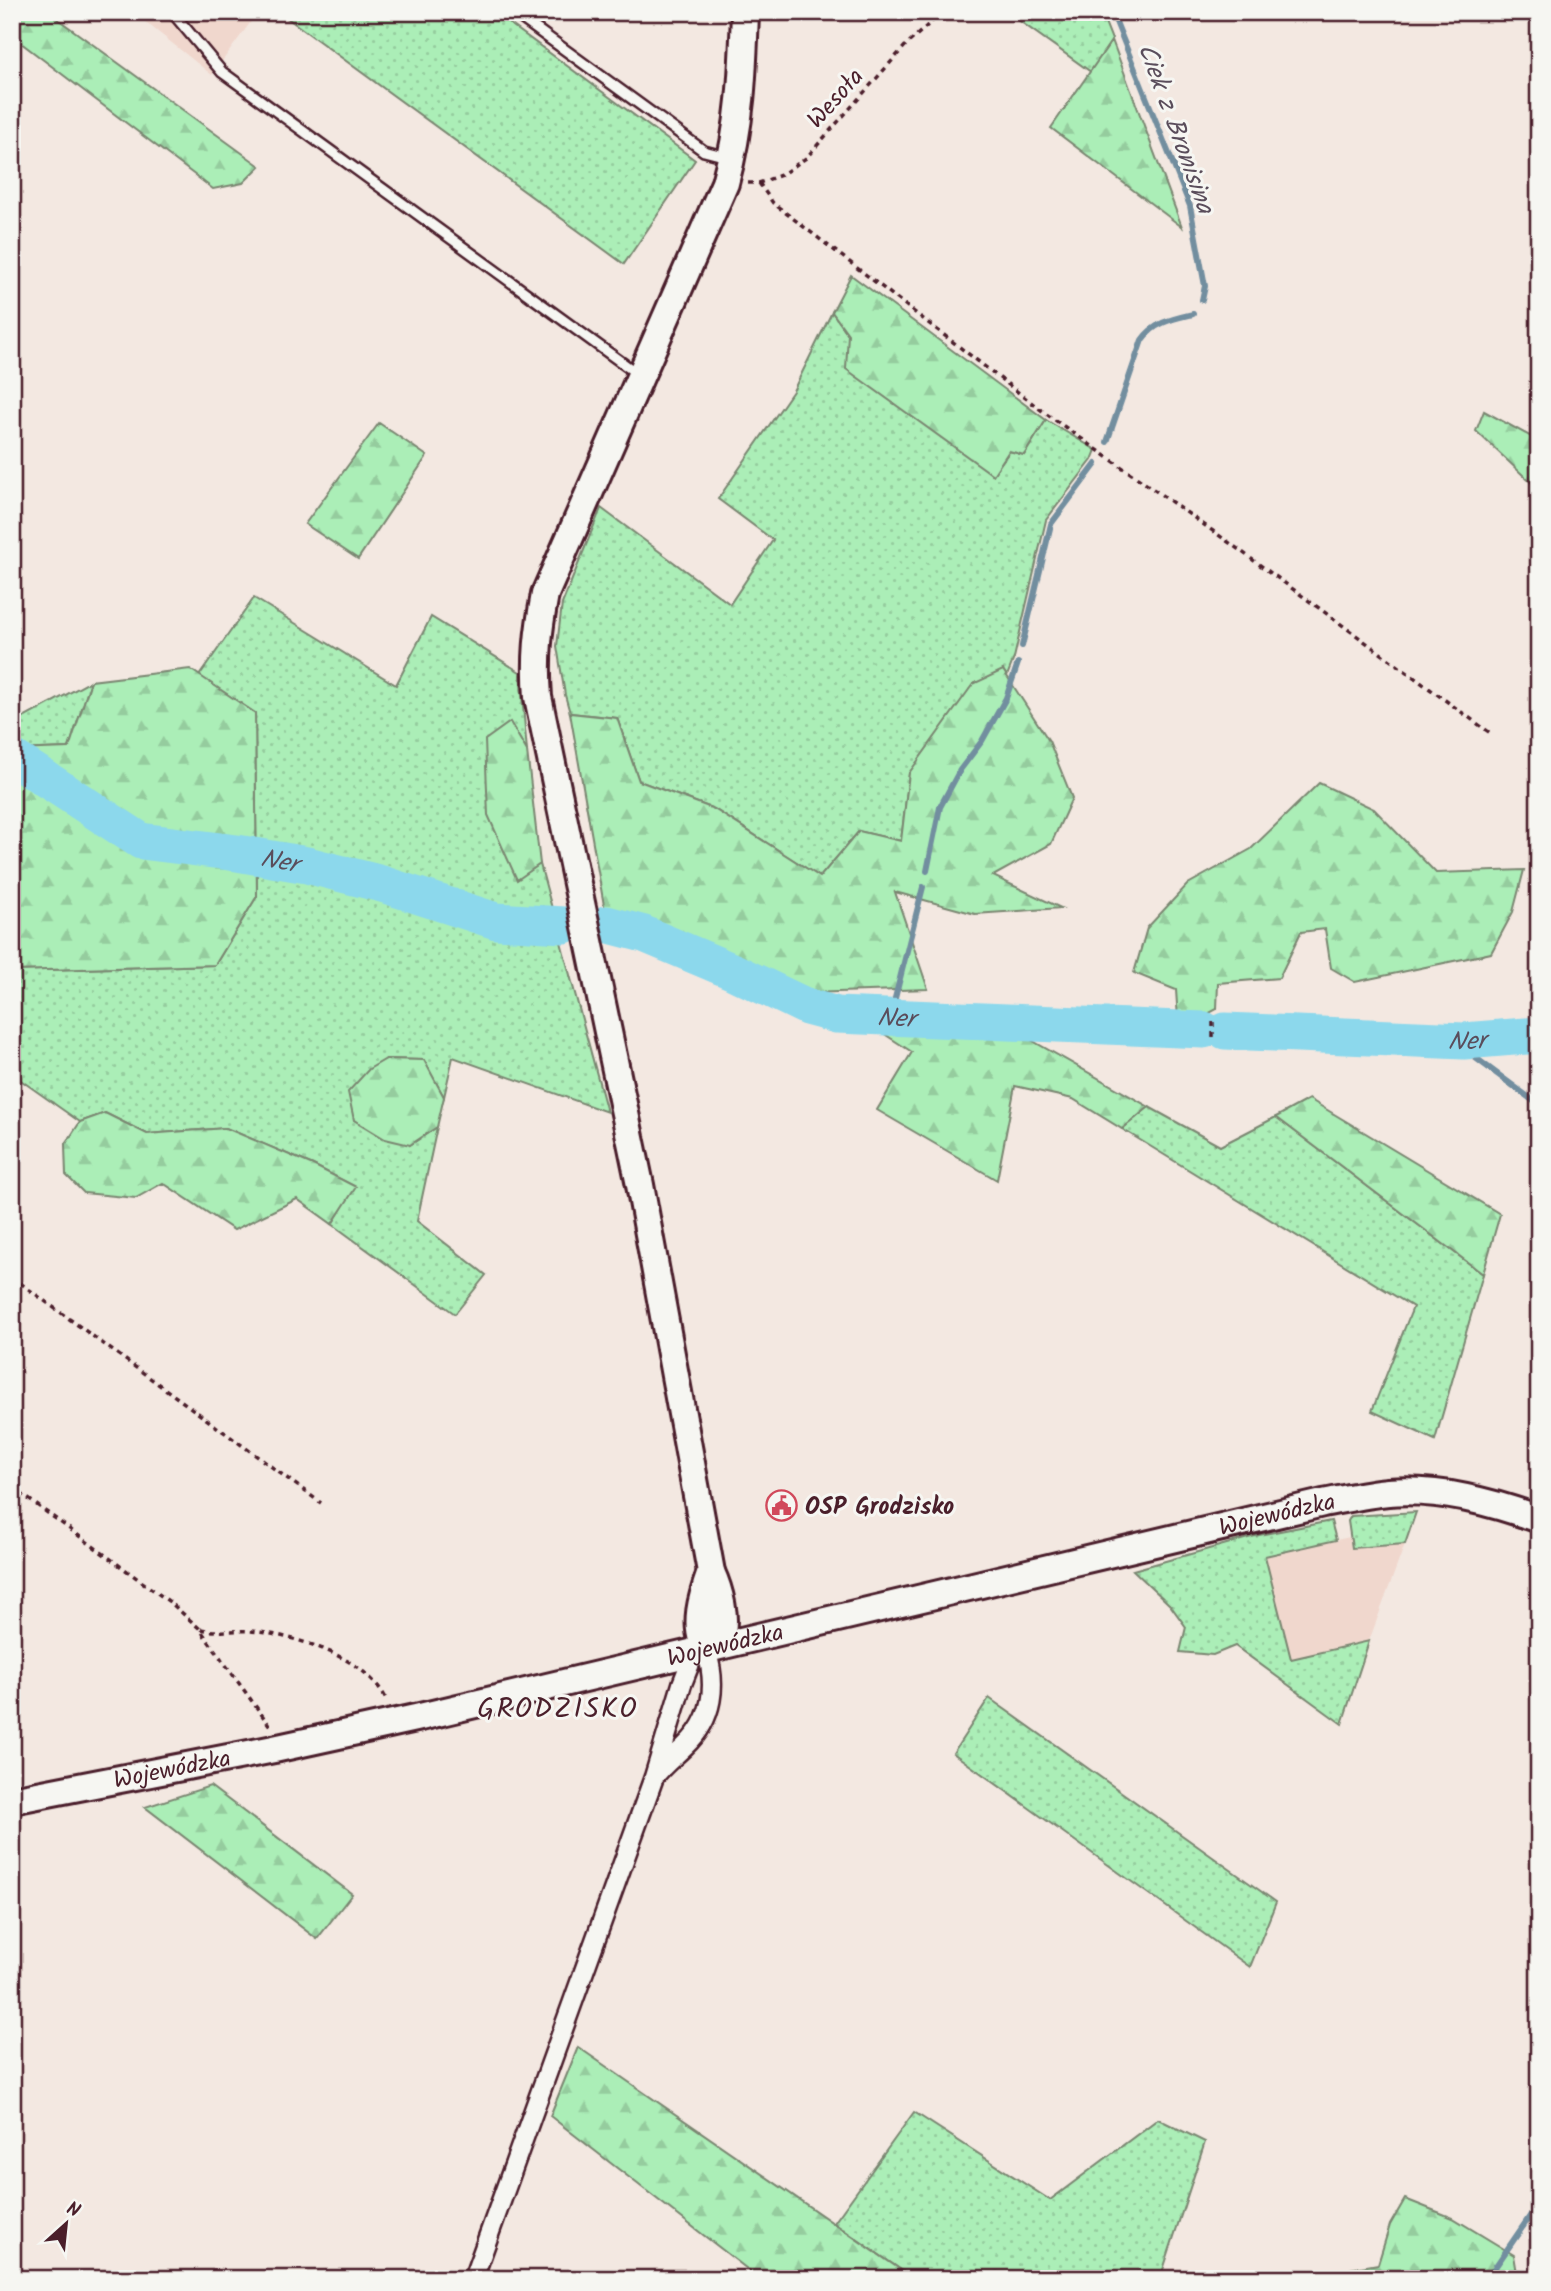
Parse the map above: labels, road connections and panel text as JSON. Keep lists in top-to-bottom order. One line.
{"streets":{"street":["Wojewódzka"],"path":["Wesoła"]},"districts":["GRODZISKO"],"water":["Ciek z Bronisina","Ner"],"places":{"public building":["OSP Grodzisko"]},"north":"top right"}
